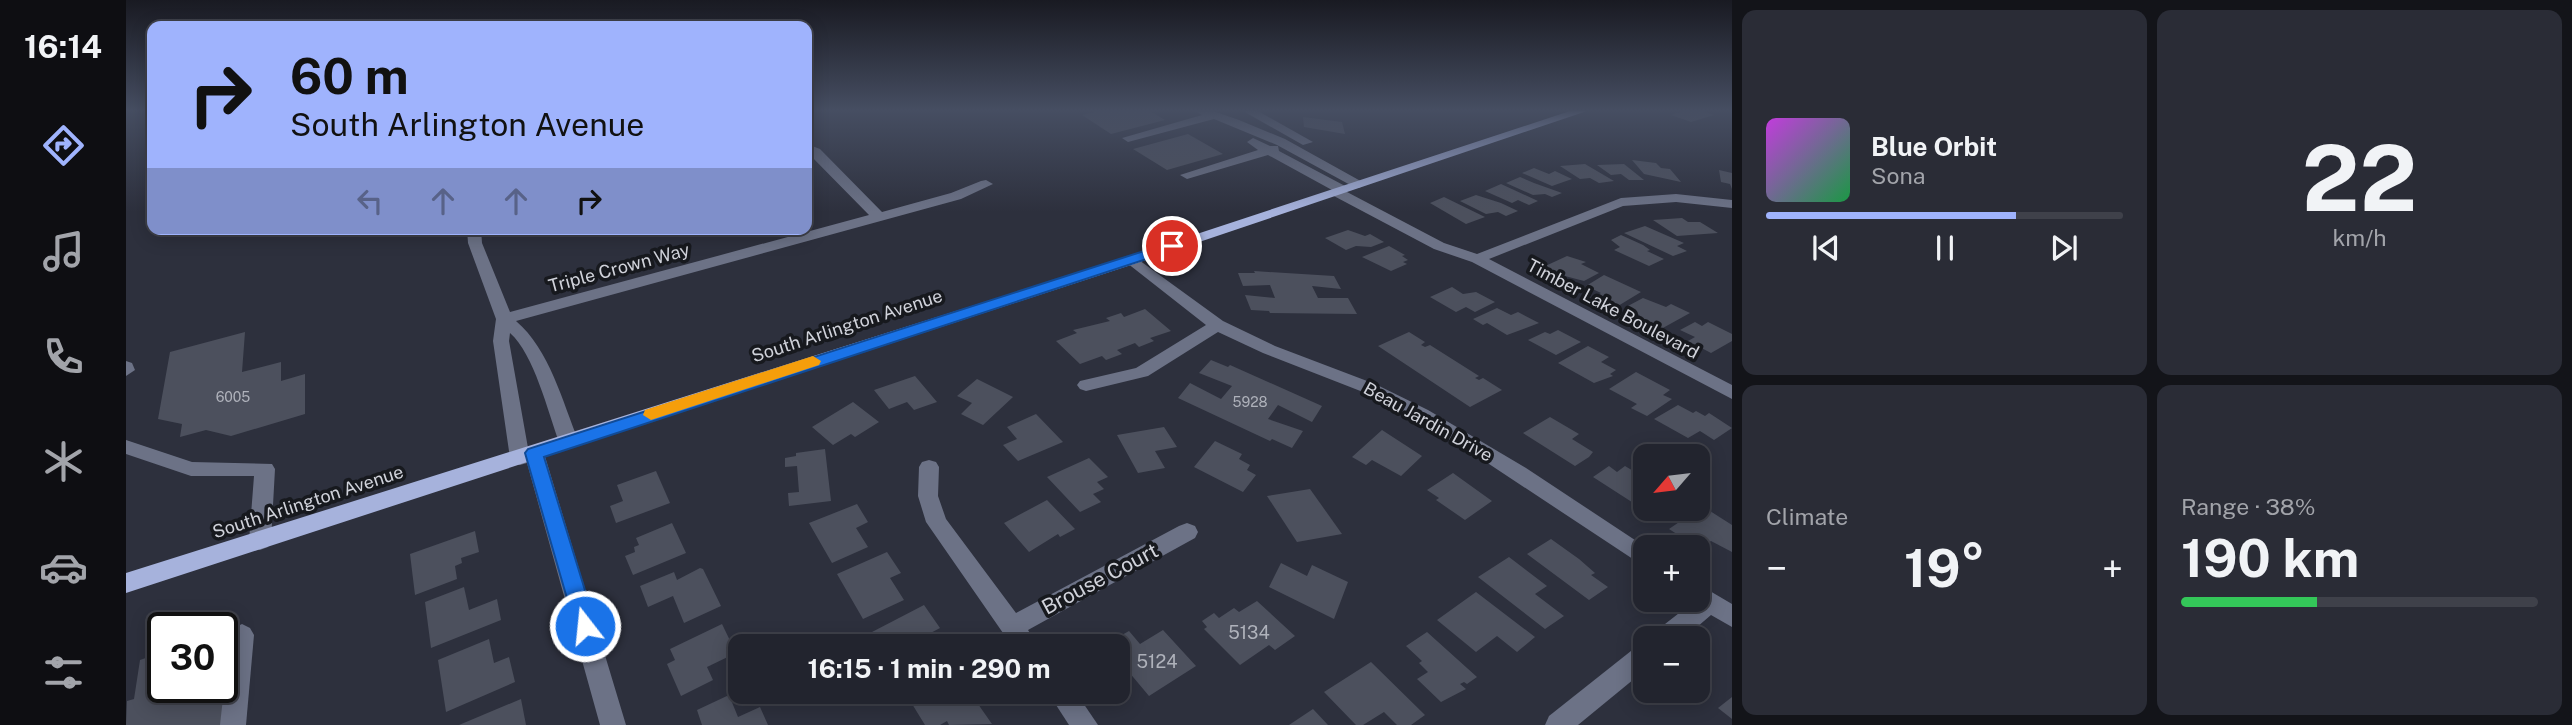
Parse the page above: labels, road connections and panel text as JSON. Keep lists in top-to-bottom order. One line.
{"streets":{"main road":["South Arlington Avenue"],"street":["Triple Crown Way","Timber Lake Boulevard","Beau Jardin Drive","Brouse Court"]},"crossings":[["Timber Lake Boulevard","South Arlington Avenue"],["South Arlington Avenue","Beau Jardin Drive"]],"house_numbers":["6005","5928","5134","5124"],"north":"bottom left","page":{"tabs":"16:14","tile":[["22","km/h"],"Climate",["Range · 38%","190 km"]],"turn":["60 m","South Arlington Avenue"],"song":["Blue Orbit","Sona"],"map_buttons":["+","−"],"heat":["−","19°","+"],"limit":"30","trip":"16:15 · 1 min · 290 m"}}
